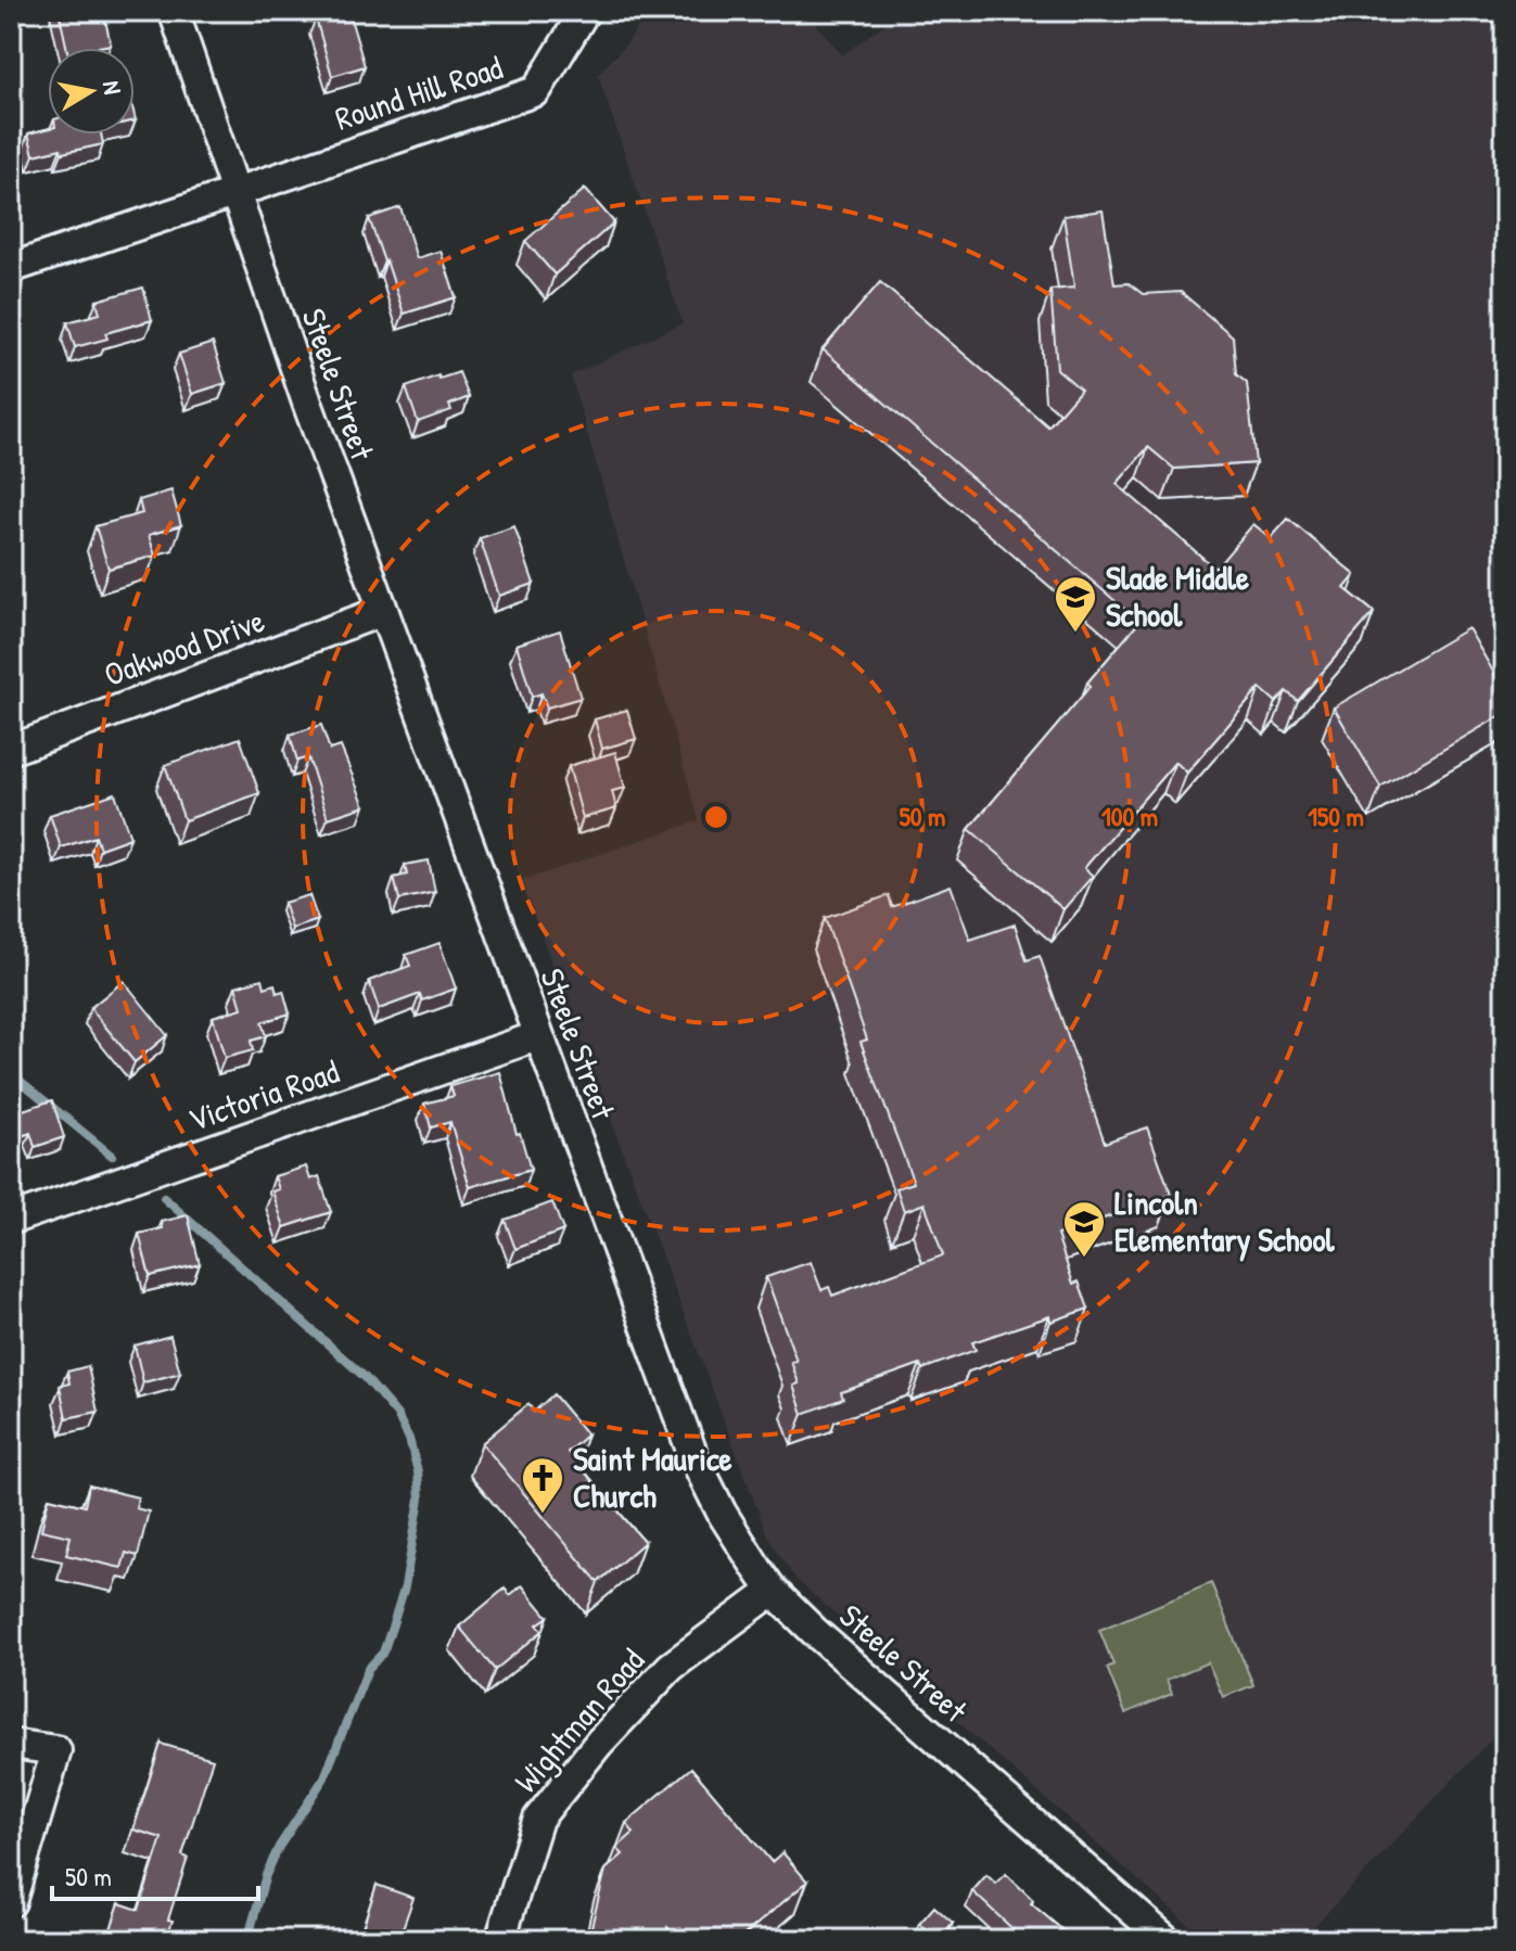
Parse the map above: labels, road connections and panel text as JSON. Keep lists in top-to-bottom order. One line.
{"streets":{"street":["Round Hill Road","Steele Street","Oakwood Drive","Victoria Road","Wightman Road"]},"crossings":[["Round Hill Road","Steele Street"],["Steele Street","Oakwood Drive"],["Steele Street","Victoria Road"],["Steele Street","Wightman Road"]],"places":{"school or university":["Slade Middle School","Lincoln Elementary School"],"church":["Saint Maurice Church"]},"scale_bar":"50 m","north":"right","rings":["50 m","100 m","150 m"]}
